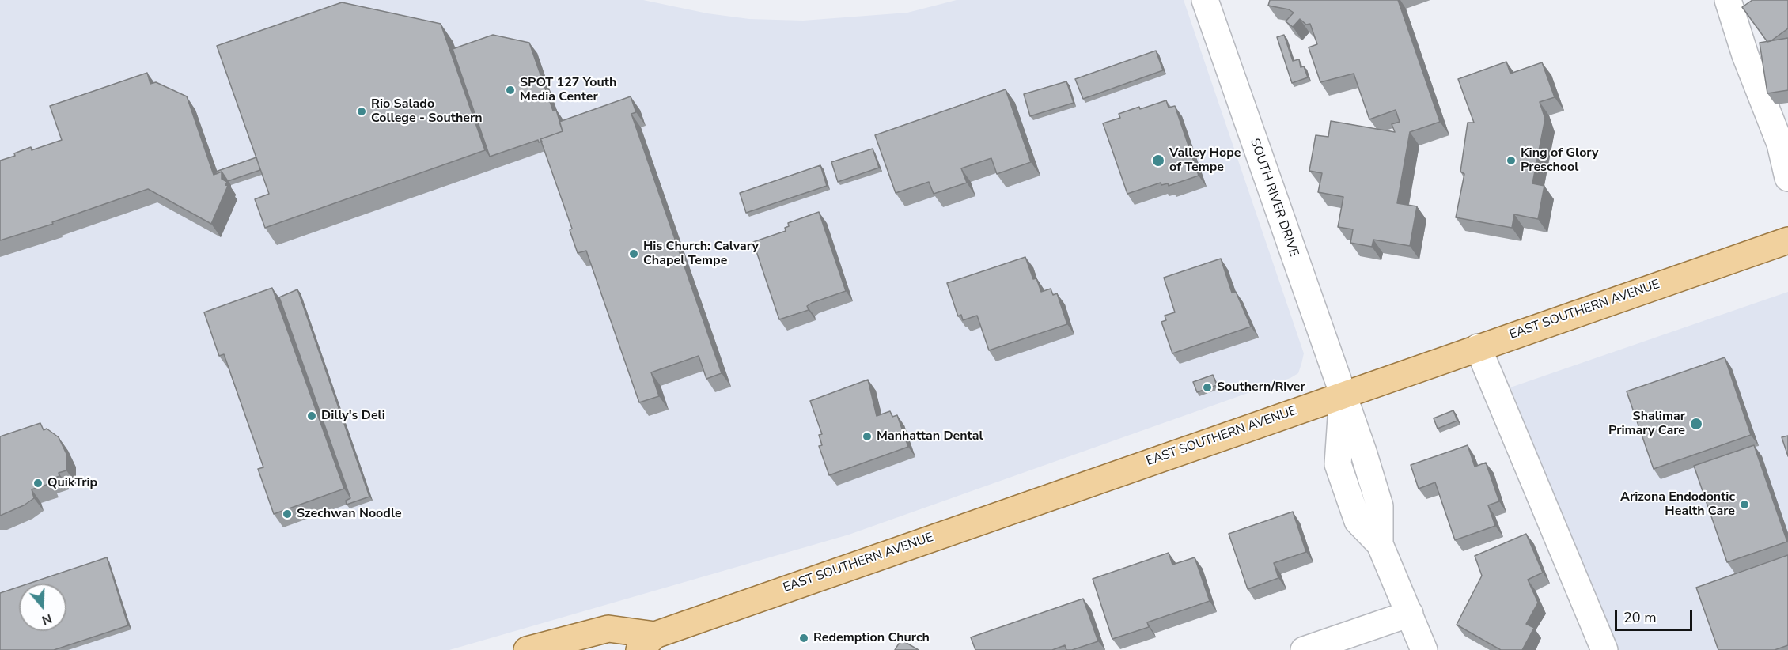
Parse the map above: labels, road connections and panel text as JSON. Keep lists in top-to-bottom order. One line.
{"streets":{"main road":["EAST SOUTHERN AVENUE"],"street":["SOUTH RIVER DRIVE"]},"crossings":[["SOUTH RIVER DRIVE","EAST SOUTHERN AVENUE"]],"places":["SPOT 127 Youth Media Center","Rio Salado College - Southern","Valley Hope of Tempe","King of Glory Preschool","His Church: Calvary Chapel Tempe","Southern/River","Dilly's Deli","Shalimar Primary Care","Manhattan Dental","QuikTrip","Arizona Endodontic Health Care","Szechwan Noodle","Redemption Church"],"scale_bar":"20 m","north":"bottom"}
